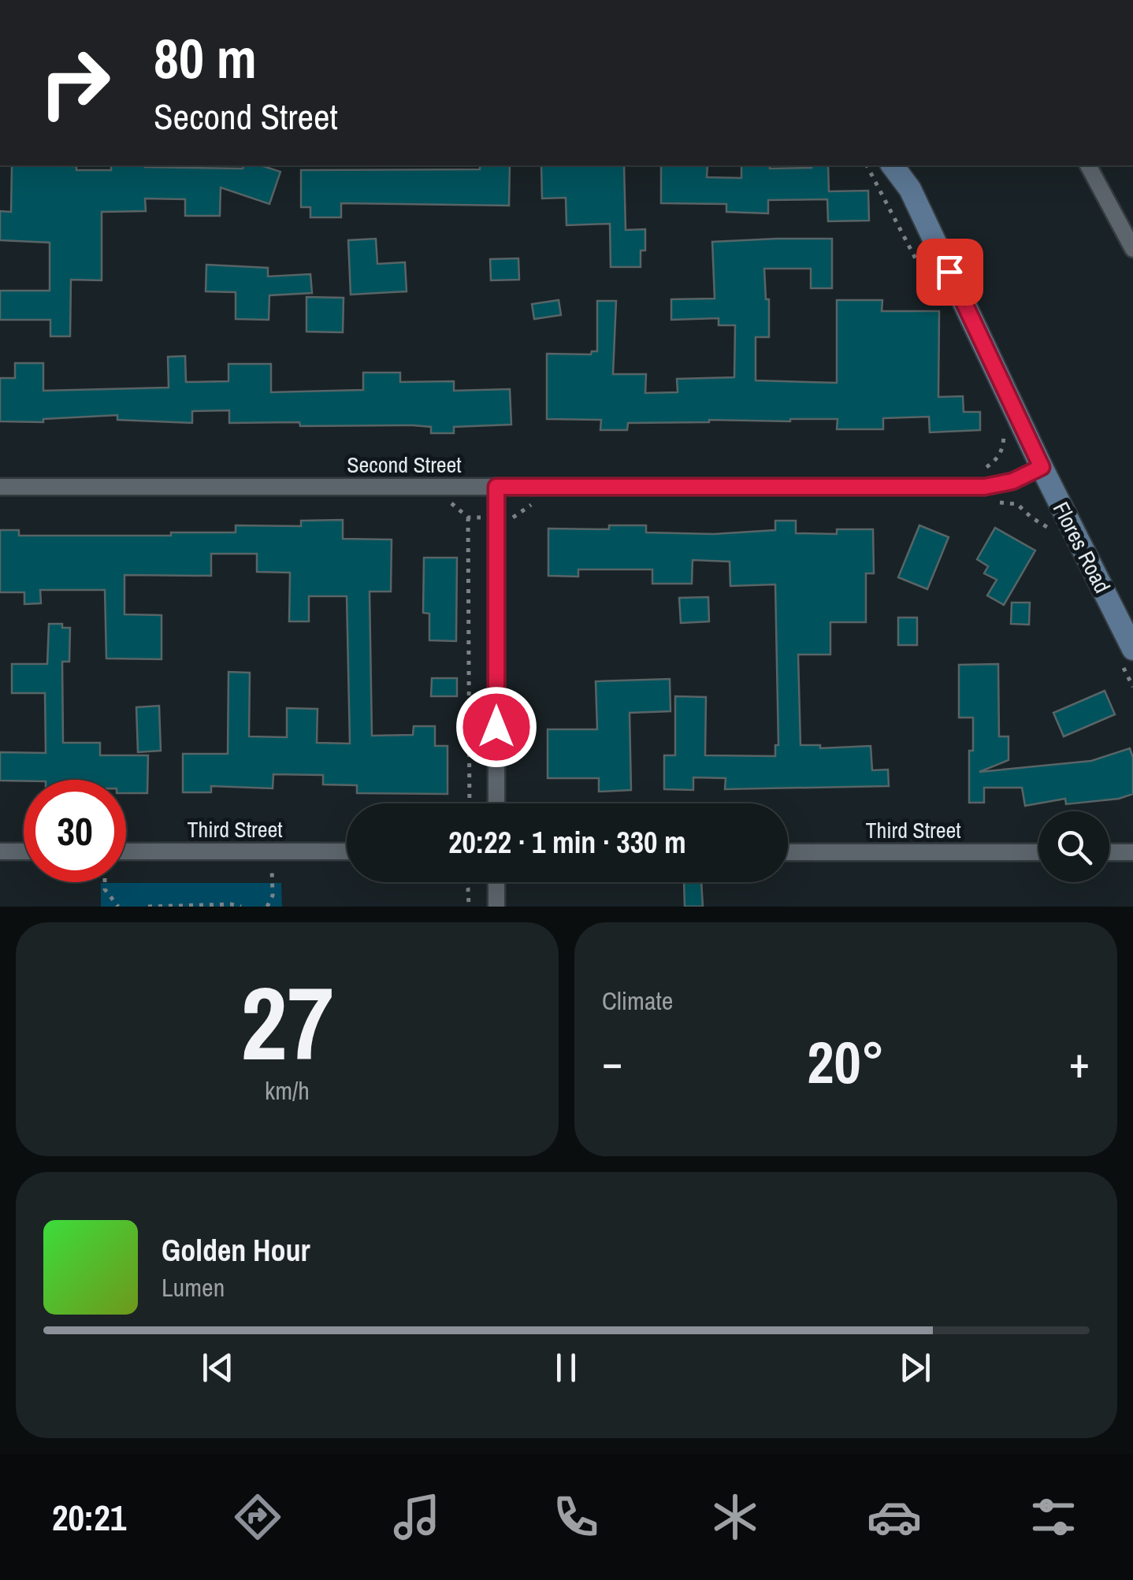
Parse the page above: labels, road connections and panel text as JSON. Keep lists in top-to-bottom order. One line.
{"streets":{"main road":["Flores Road"],"street":["Second Street","Third Street"]},"crossings":[["Second Street","Flores Road"]],"page":{"turn":["80 m","Second Street"],"limit":"30","trip":"20:22 · 1 min · 330 m","tile":[["27","km/h"],"Climate"],"heat":["−","20°","+"],"song":["Golden Hour","Lumen"],"tabs":"20:21"}}
